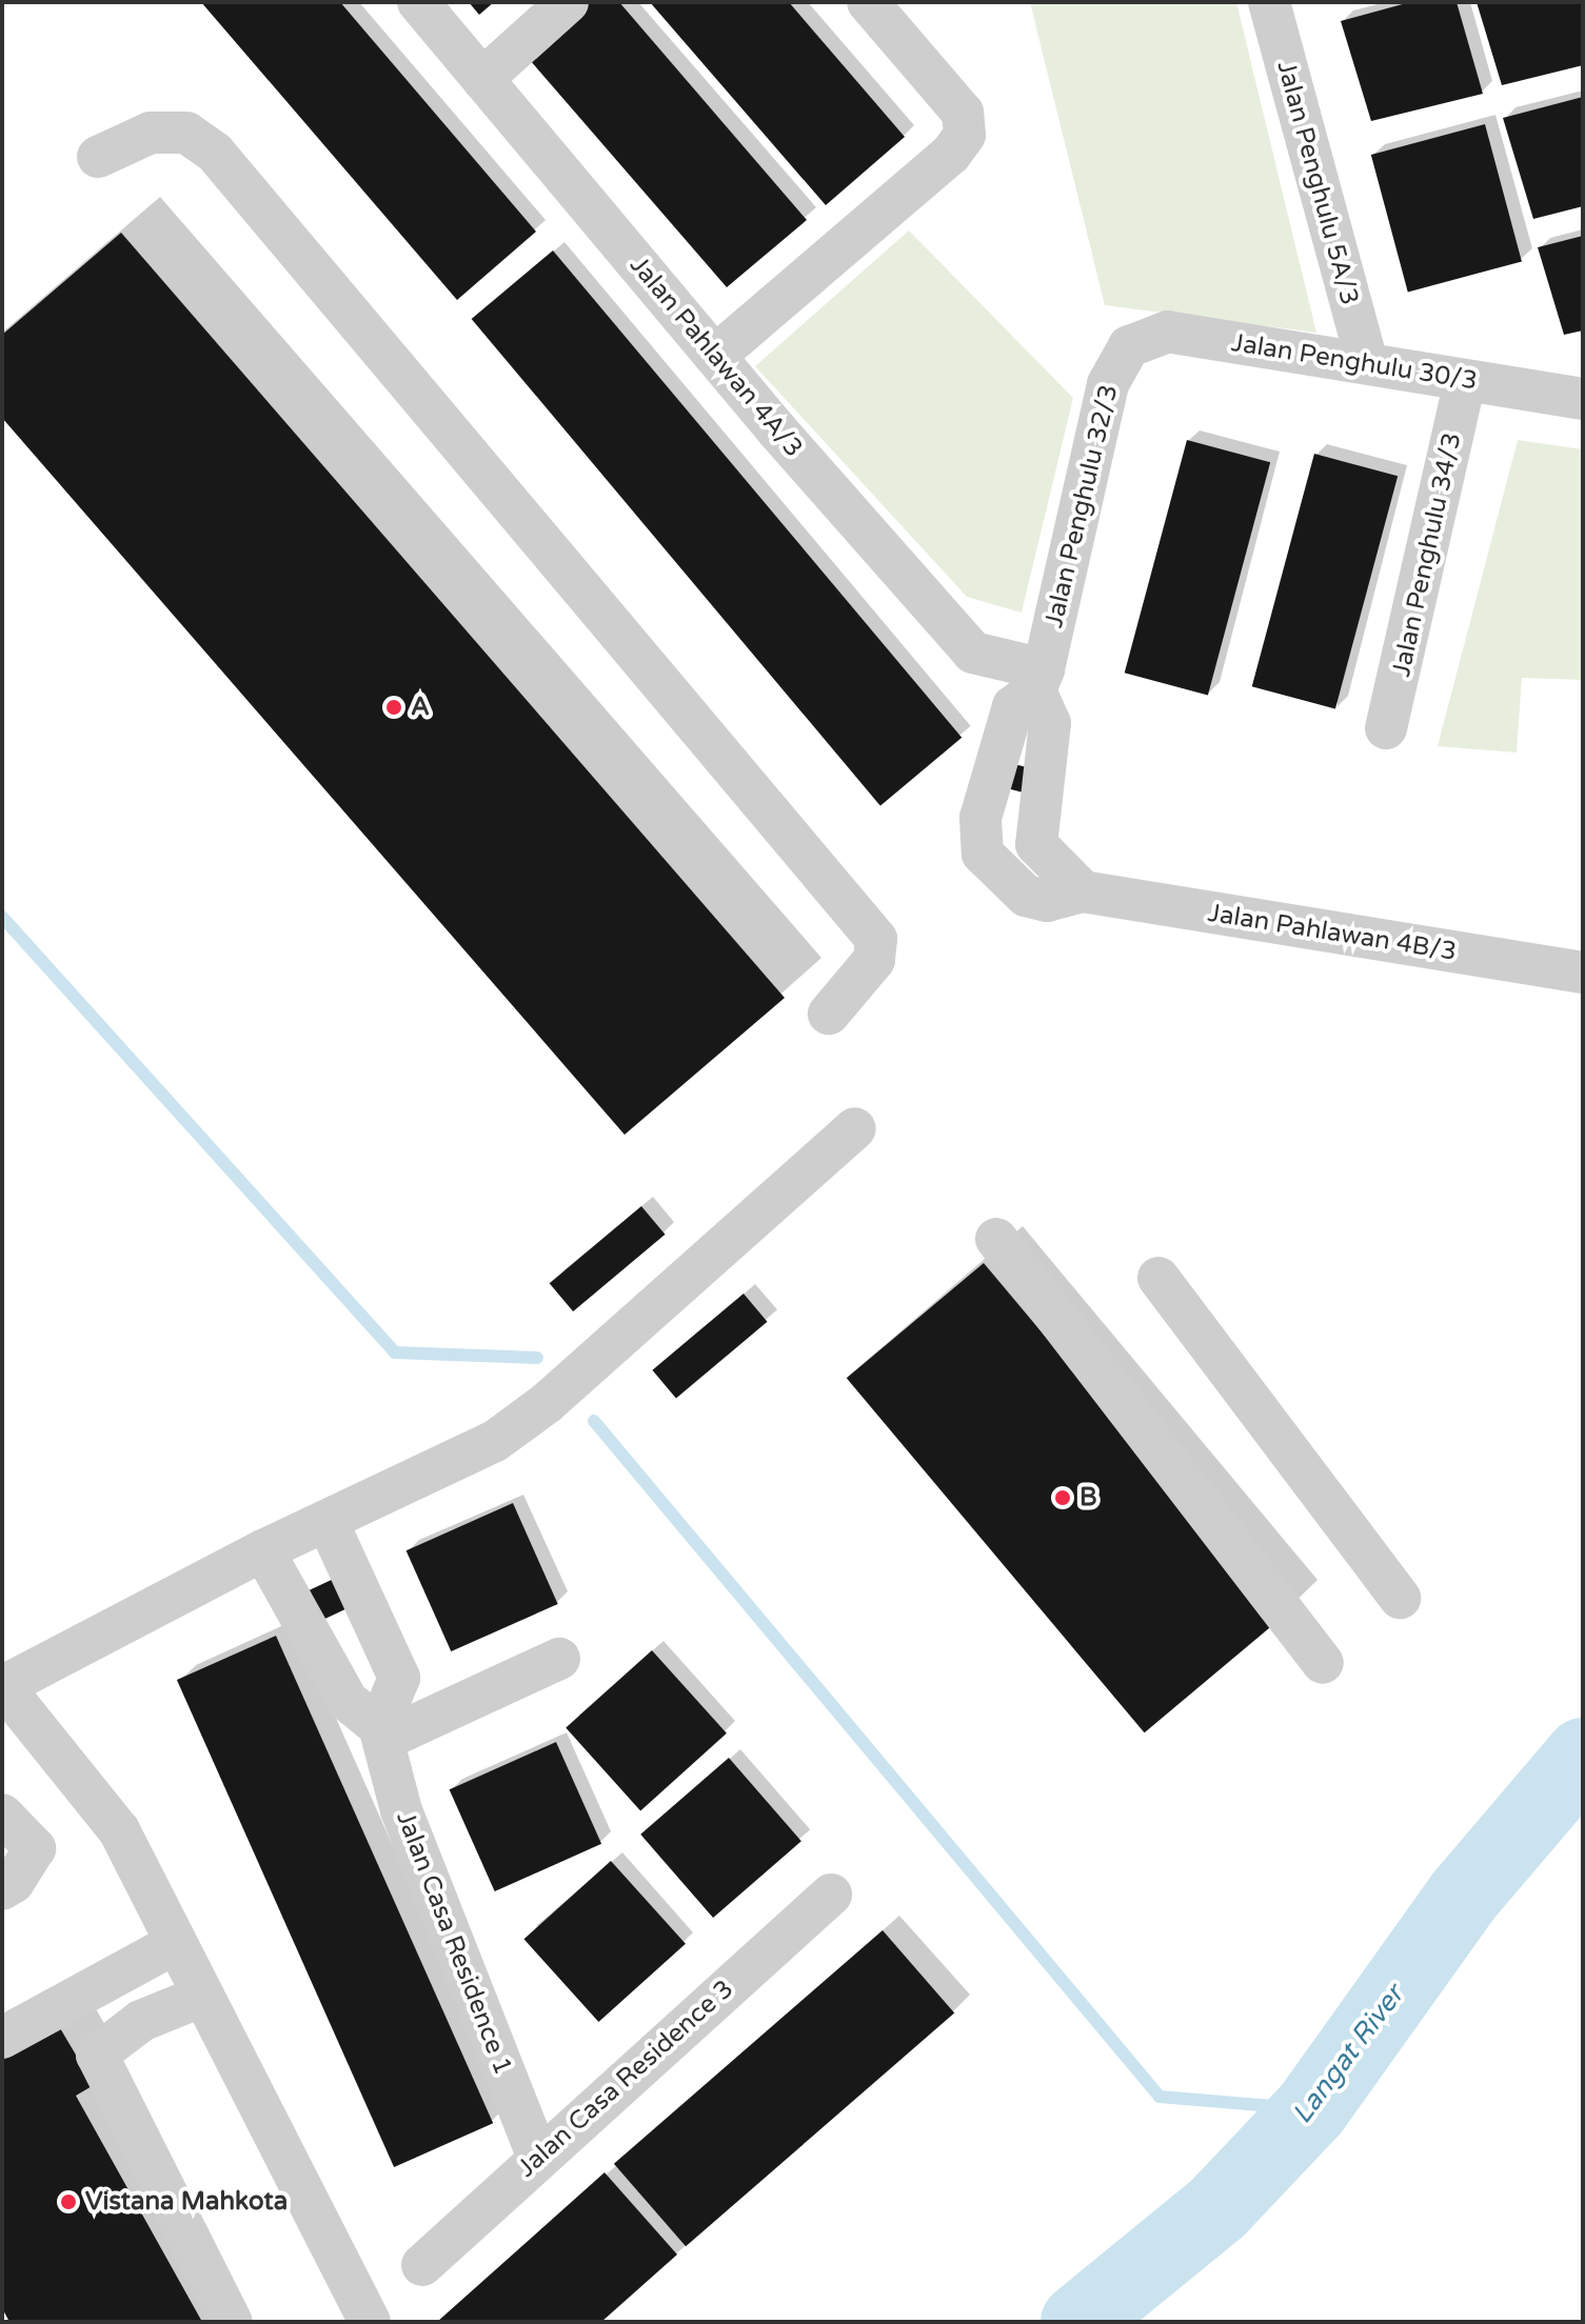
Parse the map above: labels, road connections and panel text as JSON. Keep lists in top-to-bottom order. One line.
{"streets":{"street":["Jalan Penghulu 5A/3","Jalan Pahlawan 4A/3","Jalan Penghulu 30/3","Jalan Penghulu 32/3","Jalan Penghulu 34/3","Jalan Pahlawan 4B/3","Jalan Casa Residence 1","Jalan Casa Residence 3"]},"crossings":[["Jalan Penghulu 5A/3","Jalan Penghulu 30/3"],["Jalan Pahlawan 4A/3","Jalan Penghulu 32/3"],["Jalan Pahlawan 4A/3","Jalan Pahlawan 4B/3"],["Jalan Penghulu 30/3","Jalan Penghulu 32/3"],["Jalan Penghulu 30/3","Jalan Penghulu 34/3"],["Jalan Penghulu 32/3","Jalan Pahlawan 4B/3"],["Jalan Casa Residence 1","Jalan Casa Residence 3"]],"water":["Langat River"],"places":["A","B","Vistana Mahkota"]}
